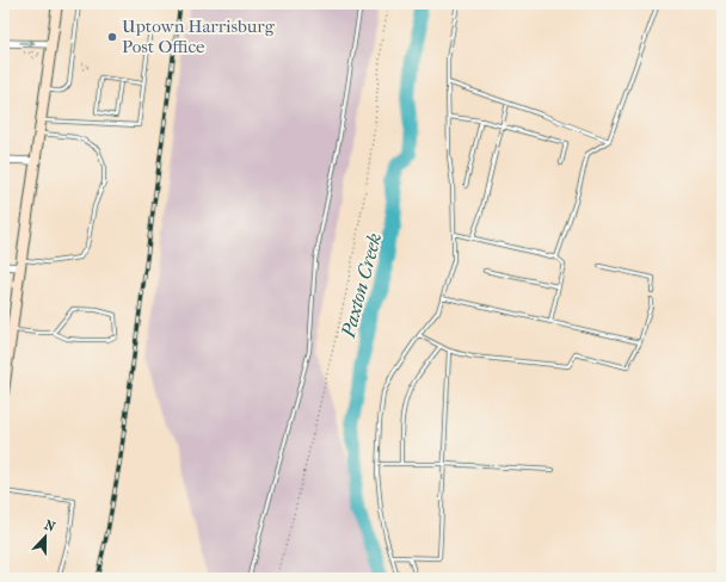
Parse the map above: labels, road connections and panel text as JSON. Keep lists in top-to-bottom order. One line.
{"water":["Paxton Creek"],"places":["Uptown Harrisburg Post Office"],"north":"top"}
